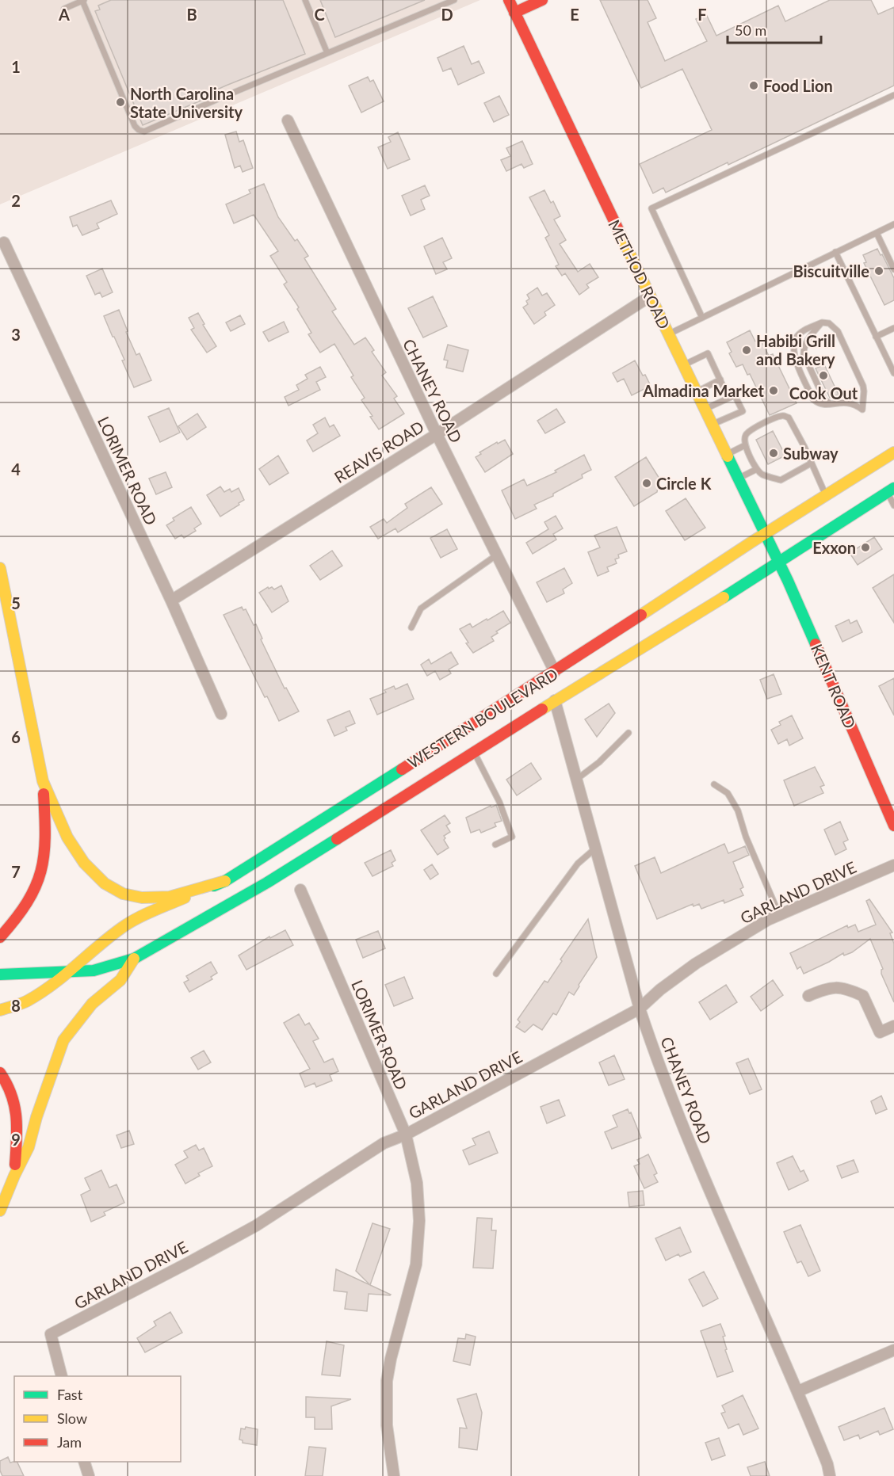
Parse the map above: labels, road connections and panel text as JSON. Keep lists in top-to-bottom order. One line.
{"streets":{"main road":["METHOD ROAD","KENT ROAD","WESTERN BOULEVARD"],"street":["CHANEY ROAD","REAVIS ROAD","LORIMER ROAD","GARLAND DRIVE"]},"crossings":[["METHOD ROAD","REAVIS ROAD"],["METHOD ROAD","KENT ROAD"],["METHOD ROAD","WESTERN BOULEVARD"],["CHANEY ROAD","REAVIS ROAD"],["CHANEY ROAD","WESTERN BOULEVARD"],["CHANEY ROAD","GARLAND DRIVE"],["REAVIS ROAD","LORIMER ROAD"],["LORIMER ROAD","GARLAND DRIVE"],["KENT ROAD","WESTERN BOULEVARD"]],"places":["Food Lion","North Carolina State University","Biscuitville","Habibi Grill and Bakery","Cook Out","Almadina Market","Subway","Circle K","Exxon"],"legend":["Fast","Slow","Jam"],"scale_bar":"50 m","grid":{"columns":["A","B","C","D","E","F"],"rows":["1","2","3","4","5","6","7","8","9"]}}
